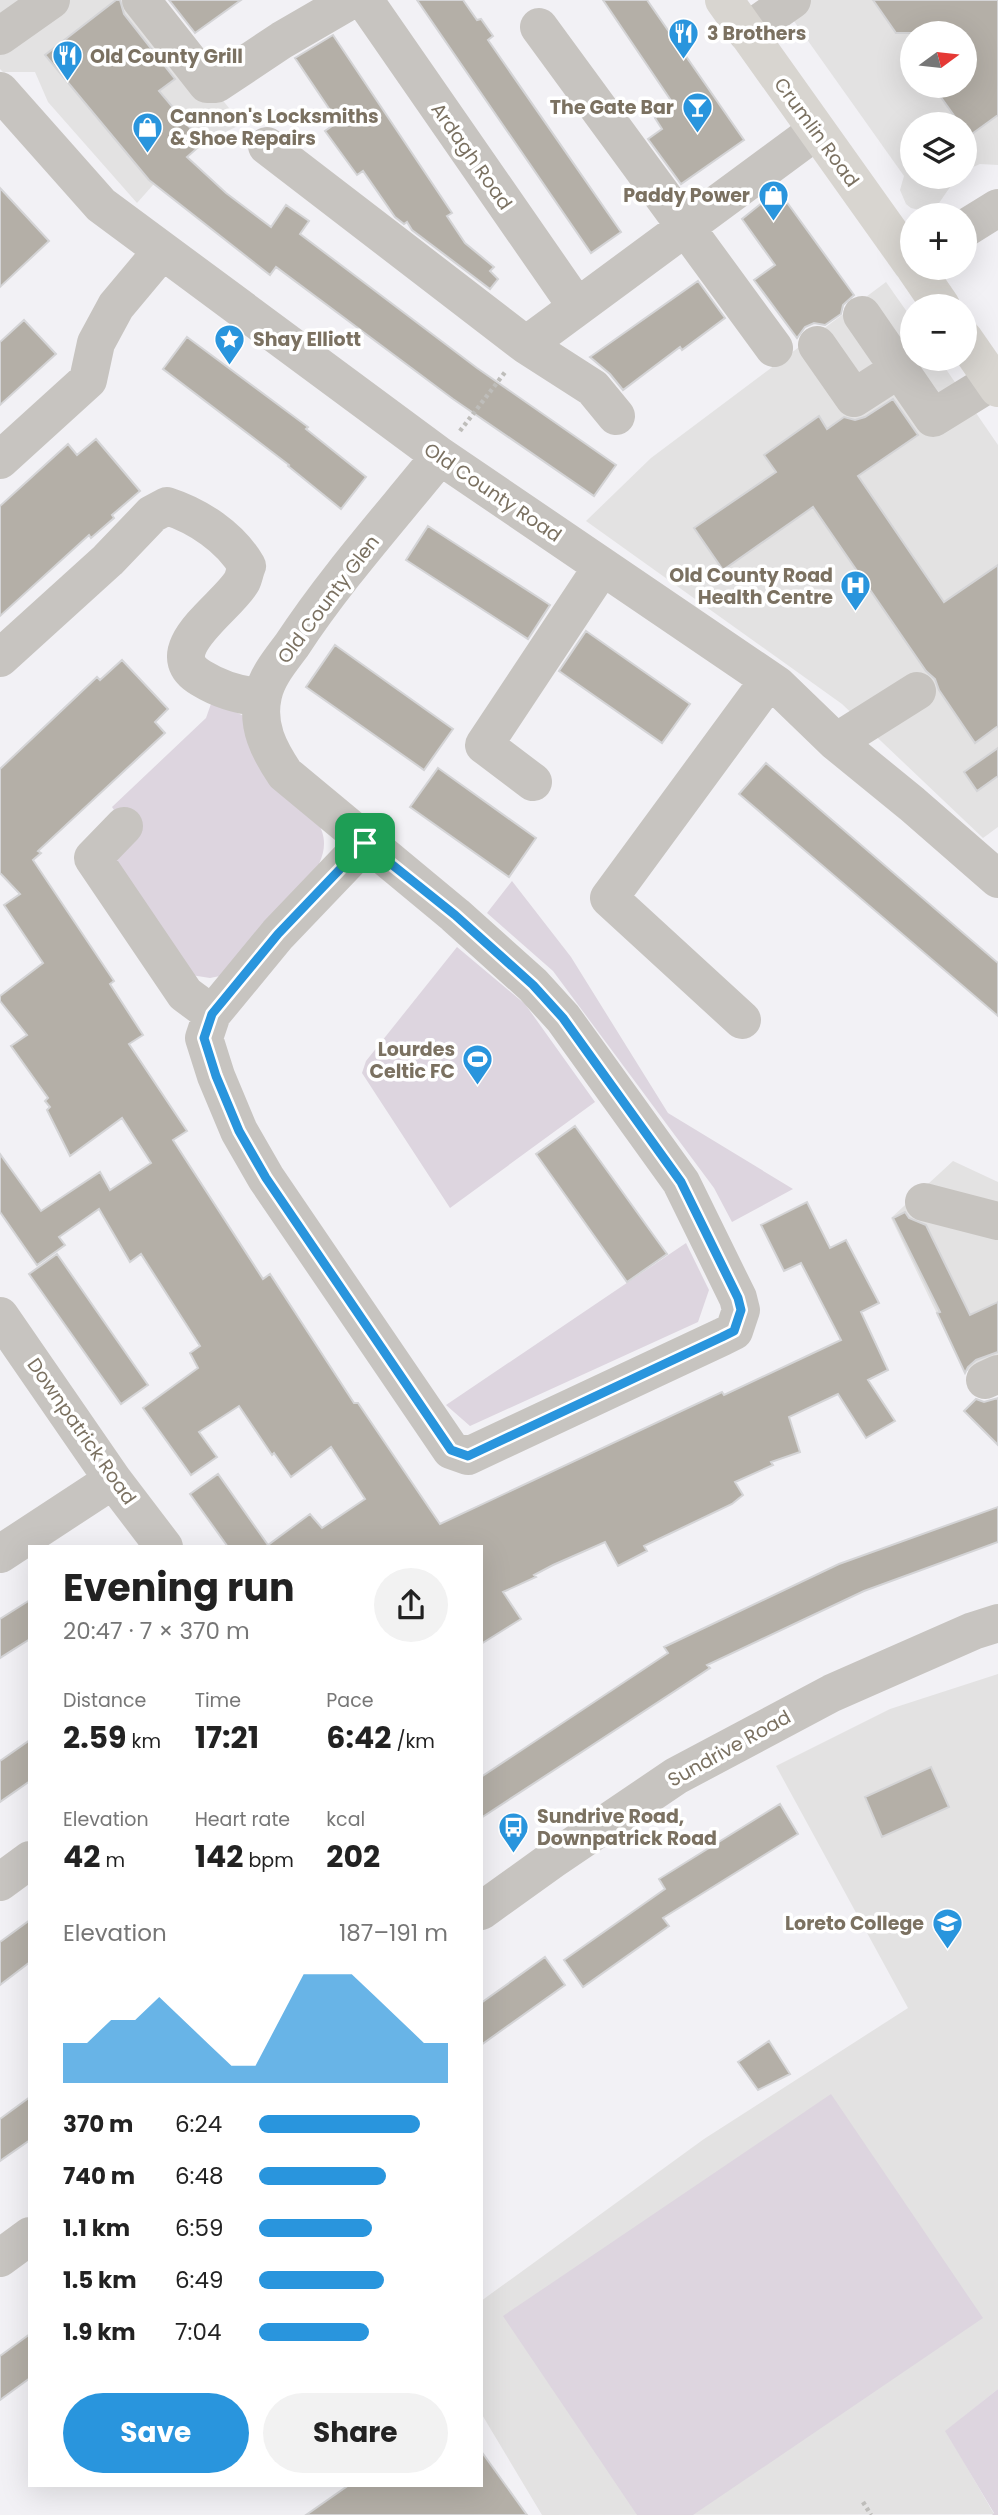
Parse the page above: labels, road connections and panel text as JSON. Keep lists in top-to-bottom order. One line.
{"streets":{"main road":["Crumlin Road"],"street":["Ardagh Road","Old County Road","Old County Glen","Downpatrick Road","Sundrive Road"]},"crossings":[["Old County Road","Old County Glen"]],"places":{"restaurant":["3 Brothers","Old County Grill"],"bar":["The Gate Bar"],"shop":["Cannon's Locksmiths & Shoe Repairs","Paddy Power"],"place":["Shay Elliott"],"hospital":["Old County Road Health Centre"],"sports":["Lourdes Celtic FC"],"bus stop":["Sundrive Road, Downpatrick Road"],"school or university":["Loreto College"]},"north":"right","page":{"map_buttons":["+","−"],"heading":["Evening run","20:47 · 7 × 370 m"],"stats":[["Distance","2.59 km"],["Time","17:21"],["Pace","6:42 /km"],["Elevation","42 m"],["Heart rate","142 bpm"],["kcal","202"]],"chart":["Elevation","187–191 m"],"list":[{"name":"370 m","note":"6:24"},{"name":"740 m","note":"6:48"},{"name":"1.1 km","note":"6:59"},{"name":"1.5 km","note":"6:49"},{"name":"1.9 km","note":"7:04"}],"buttons":["Save","Share"]}}
